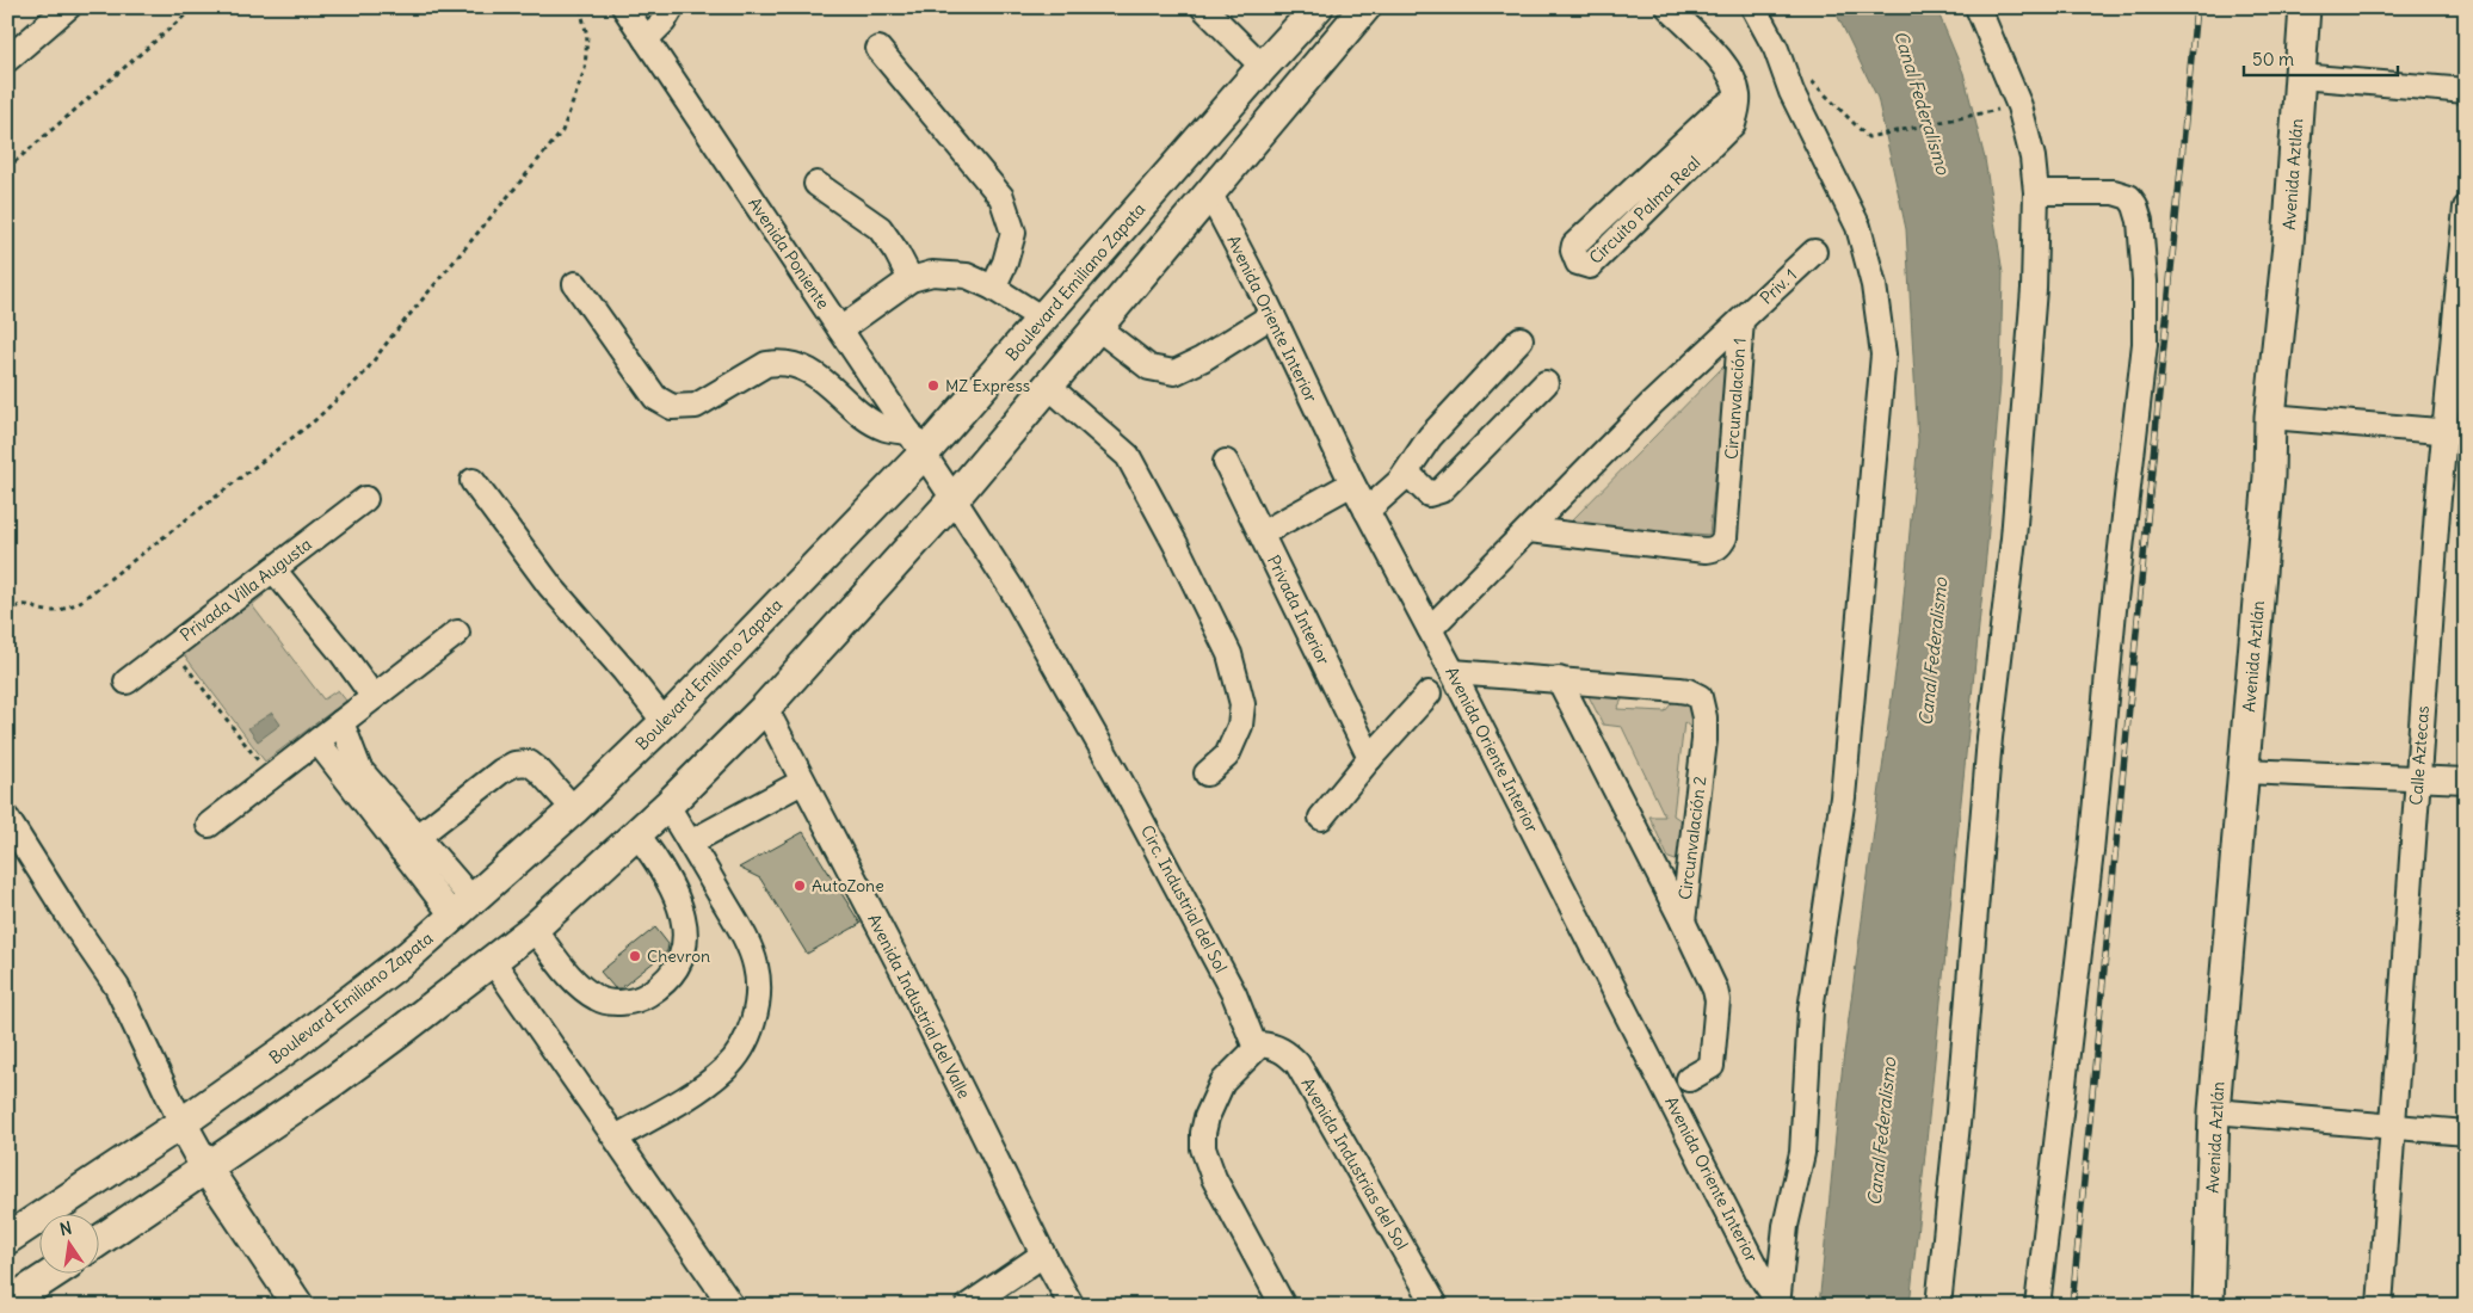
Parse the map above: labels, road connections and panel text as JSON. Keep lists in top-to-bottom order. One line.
{"streets":{"main road":["Avenida Aztlán","Boulevard Emiliano Zapata"],"street":["Circuito Palma Real","Avenida Poniente","Priv. 1","Avenida Oriente Interior","Circunvalación 1","Privada Villa Augusta","Privada Interior","Calle Aztecas","Circunvalación 2","Circ. Industrial del Sol","Avenida Industrial del Valle","Avenida Industrias del Sol"]},"crossings":[["Avenida Poniente","Boulevard Emiliano Zapata"],["Avenida Poniente","Circ. Industrial del Sol"],["Priv. 1","Circunvalación 1"],["Avenida Oriente Interior","Circunvalación 1"],["Avenida Oriente Interior","Circunvalación 2"],["Circ. Industrial del Sol","Avenida Industrias del Sol"]],"water":["Canal Federalismo"],"places":["MZ Express","AutoZone","Chevron"],"scale_bar":"50 m","north":"top"}
